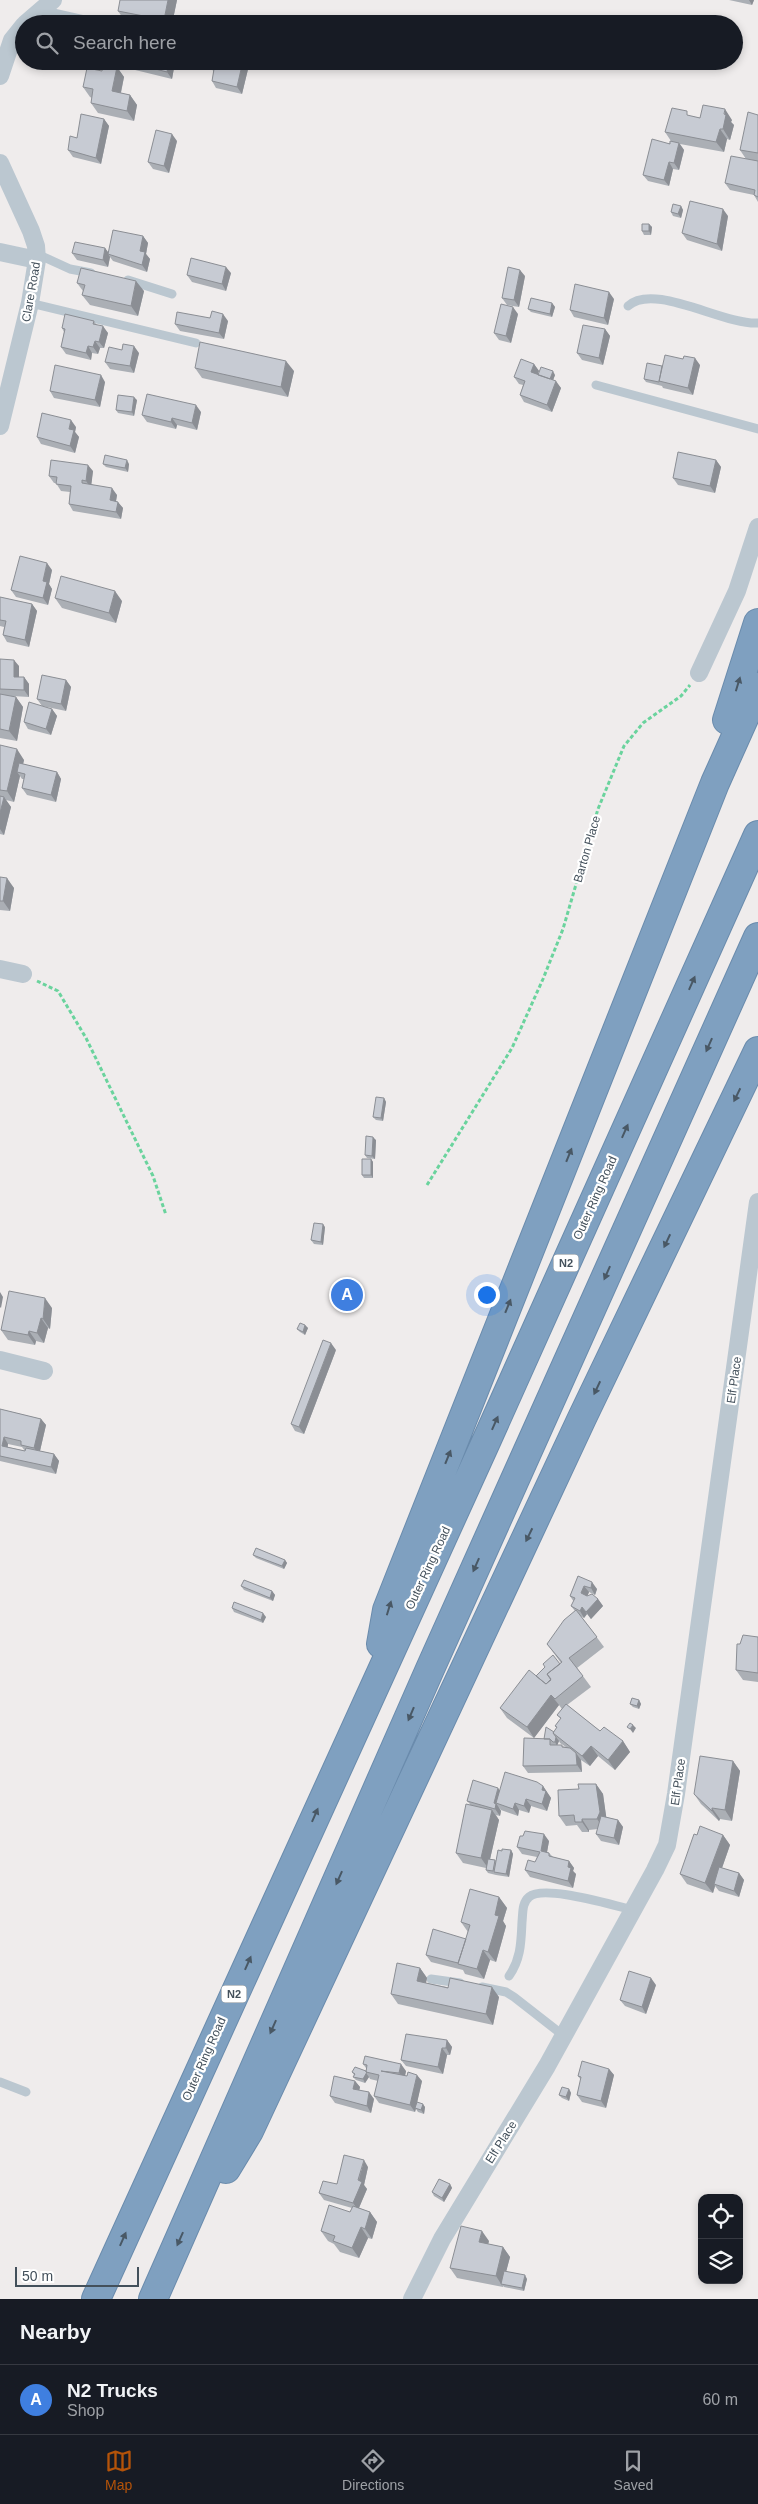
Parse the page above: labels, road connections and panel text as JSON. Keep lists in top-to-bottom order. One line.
{"streets":{"highway":["Outer Ring Road","N2"],"street":["Clare Road","Elf Place"],"path":["Barton Place"]},"scale_bar":"50 m","page":{"search":"Search here","pins":"A","scale":"50 m","heading":"Nearby","list":[{"mark":"A","name":"N2 Trucks","note":"Shop","value":"60 m"}],"nav":["Map","Directions","Saved"]}}
